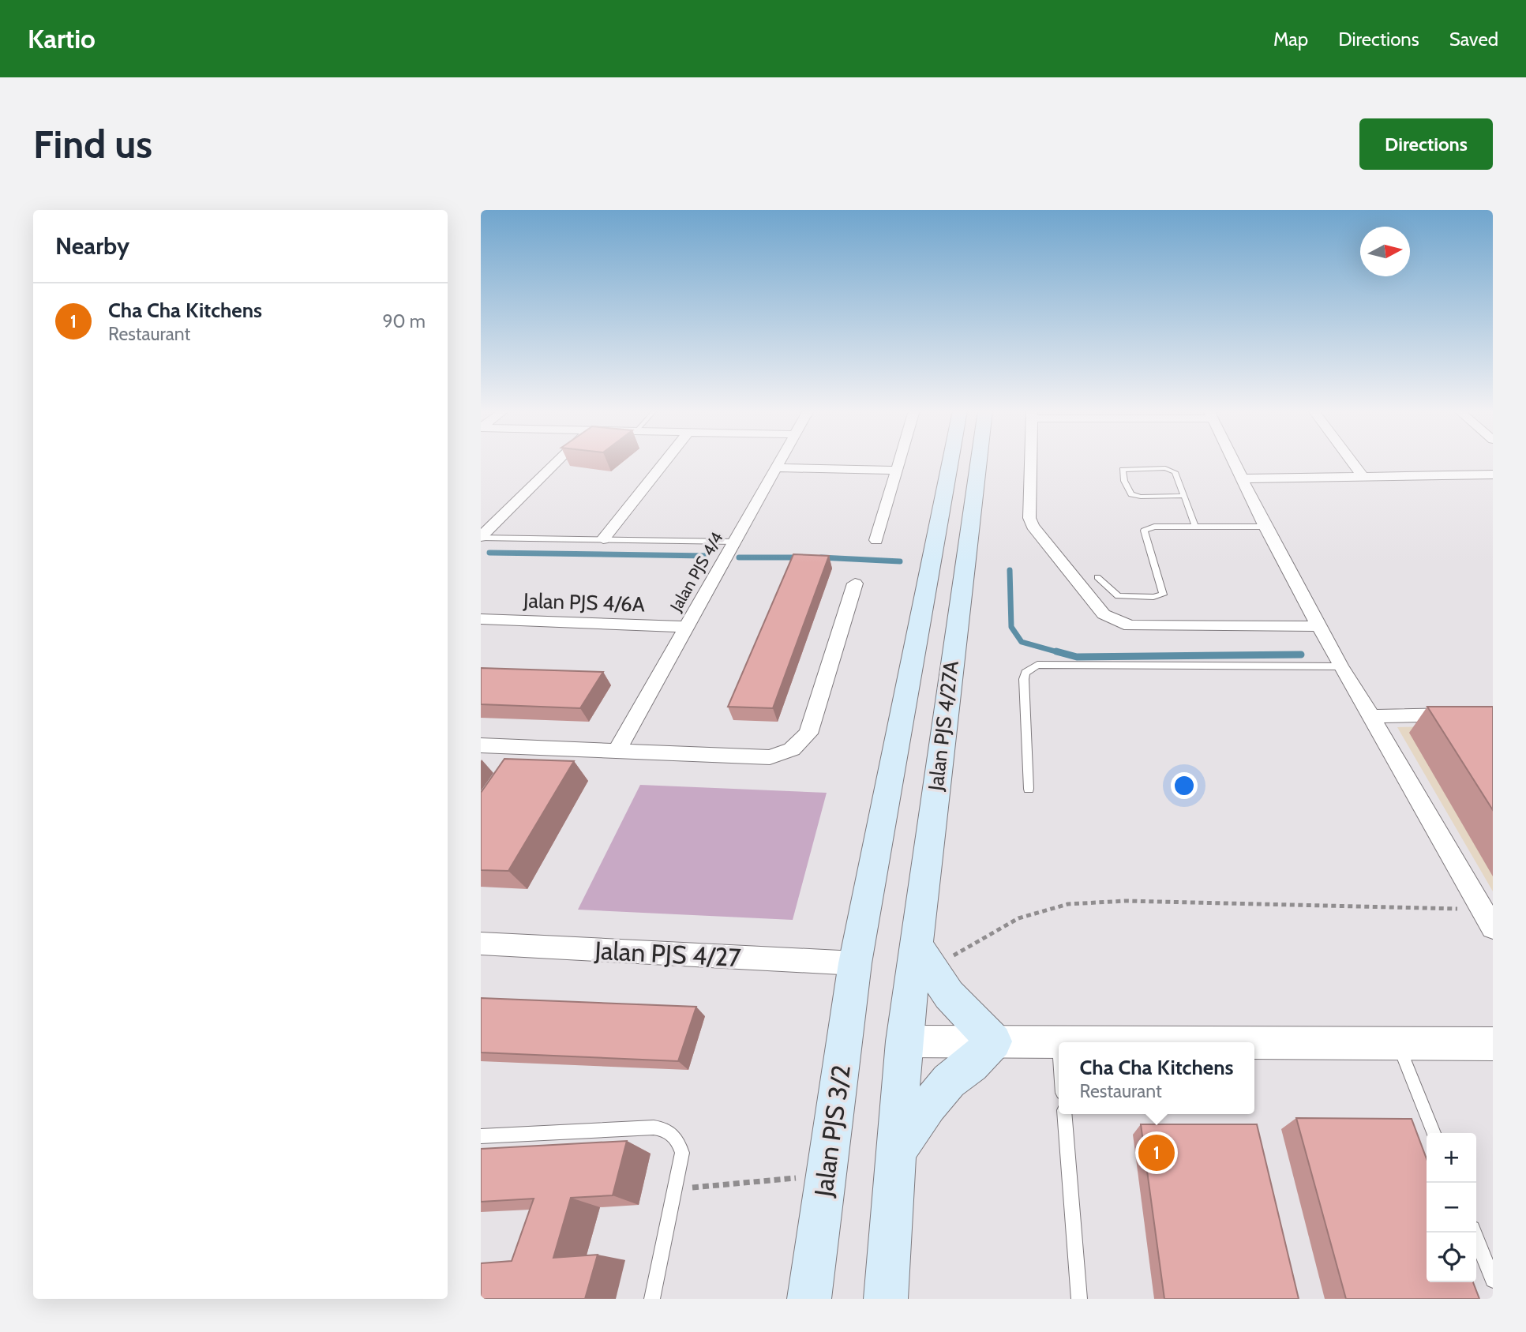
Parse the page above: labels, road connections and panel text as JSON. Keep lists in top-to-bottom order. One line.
{"streets":{"main road":["Jalan PJS 4/27A","Jalan PJS 3/2"],"street":["Jalan PJS 4/4","Jalan PJS 4/6A","Jalan PJS 4/27"]},"crossings":[["Jalan PJS 4/4","Jalan PJS 4/6A"],["Jalan PJS 4/27A","Jalan PJS 4/27"],["Jalan PJS 4/27A","Jalan PJS 3/2"],["Jalan PJS 4/27","Jalan PJS 3/2"]],"north":"right","page":{"header":"Kartio","nav":["Map","Directions","Saved"],"buttons":"Directions","title":"Find us","heading":"Nearby","list":[{"mark":"1","name":"Cha Cha Kitchens","note":"Restaurant","value":"90 m"}],"popup":["Cha Cha Kitchens","Restaurant"],"pins":"1","map_buttons":["+","−"]}}
